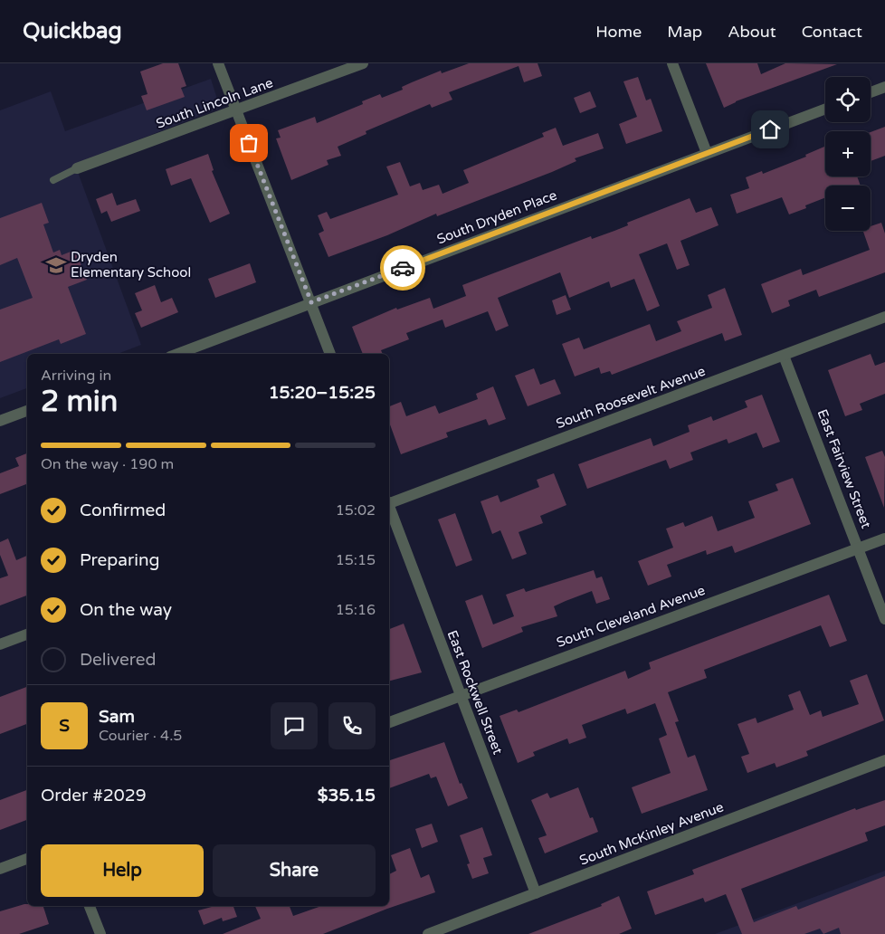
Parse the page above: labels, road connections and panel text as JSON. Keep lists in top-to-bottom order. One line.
{"streets":{"street":["South Lincoln Lane","South Dryden Place","South Roosevelt Avenue","East Fairview Street","South Cleveland Avenue","East Rockwell Street","South McKinley Avenue"]},"crossings":[["South Roosevelt Avenue","East Fairview Street"],["East Fairview Street","South Cleveland Avenue"],["South Cleveland Avenue","East Rockwell Street"],["East Rockwell Street","South McKinley Avenue"]],"places":{"school or university":["Dryden Elementary School"]},"page":{"header":"Quickbag","nav":["Home","Map","About","Contact"],"map_buttons":["+","−"],"heading":["2 min","Arriving in","15:20–15:25"],"panel":["Sam","Courier · 4.5","Order #2029","$35.15"],"bar":"On the way · 190 m","list":[["Confirmed","15:02"],["Preparing","15:15"],["On the way","15:16"],"Delivered"],"round":"S","buttons":["Help","Share"]}}
